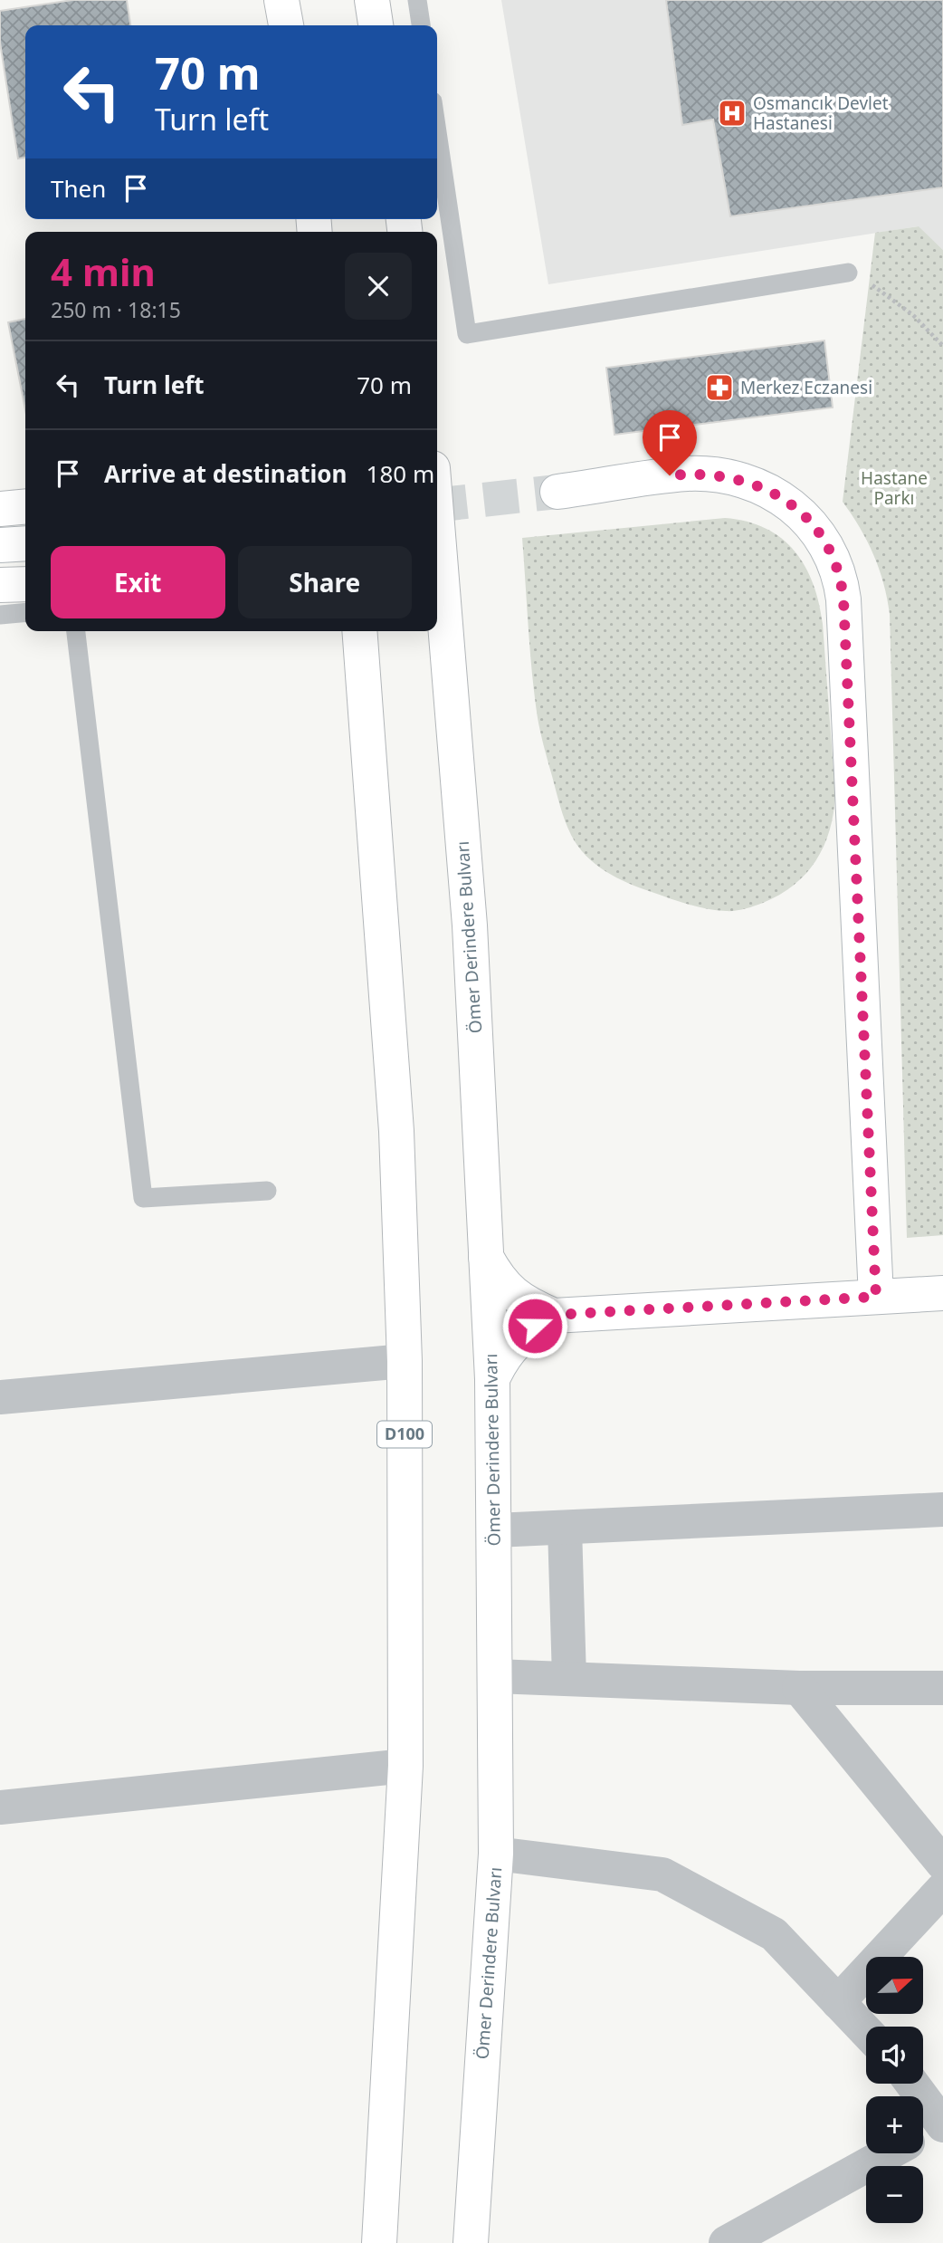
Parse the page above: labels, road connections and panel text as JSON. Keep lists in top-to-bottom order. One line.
{"streets":{"main road":["Ömer Derindere Bulvarı","D100"]},"parks":["Hastane Parkı"],"places":{"hospital":["Osmancık Devlet Hastanesi"],"pharmacy":["Merkez Eczanesi"]},"north":"right","page":{"turn":["70 m","Turn left"],"then":"Then","heading":["4 min","250 m · 18:15"],"list":[{"name":"Turn left","value":"70 m"},{"name":"Arrive at destination","value":"180 m"}],"buttons":["Exit","Share"],"map_buttons":["+","−"]}}
